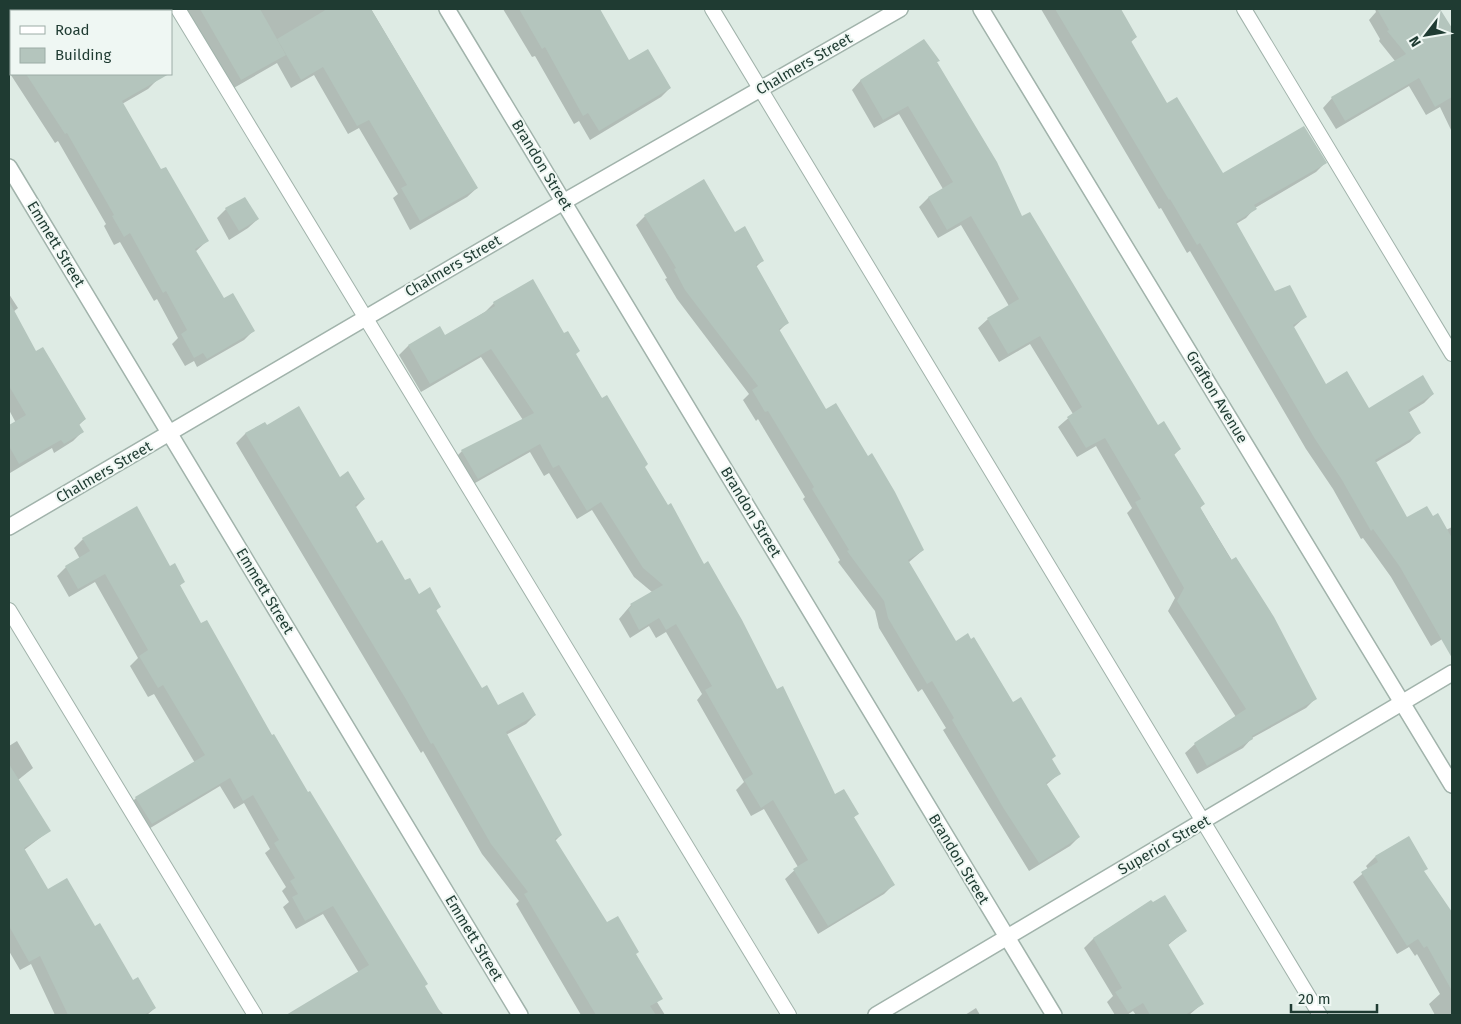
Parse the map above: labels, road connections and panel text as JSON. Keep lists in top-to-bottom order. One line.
{"streets":{"street":["Chalmers Street","Brandon Street","Emmett Street","Grafton Avenue","Superior Street"]},"crossings":[["Chalmers Street","Brandon Street"],["Chalmers Street","Emmett Street"],["Brandon Street","Superior Street"],["Grafton Avenue","Superior Street"]],"legend":["Road","Building"],"scale_bar":"20 m","north":"bottom left"}
